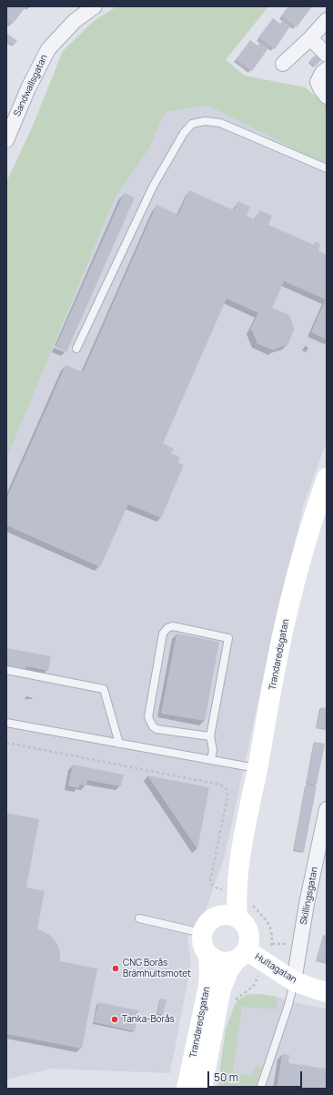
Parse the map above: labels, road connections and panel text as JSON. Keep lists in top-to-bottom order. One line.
{"streets":{"street":["Sandwallsgatan","Trandaredsgatan","Skillingsgatan","Hultagatan"]},"crossings":[["Trandaredsgatan","Hultagatan"],["Skillingsgatan","Hultagatan"]],"places":["CNG Borås Brämhultsmotet","Tanka-Borås"],"scale_bar":"50 m"}
